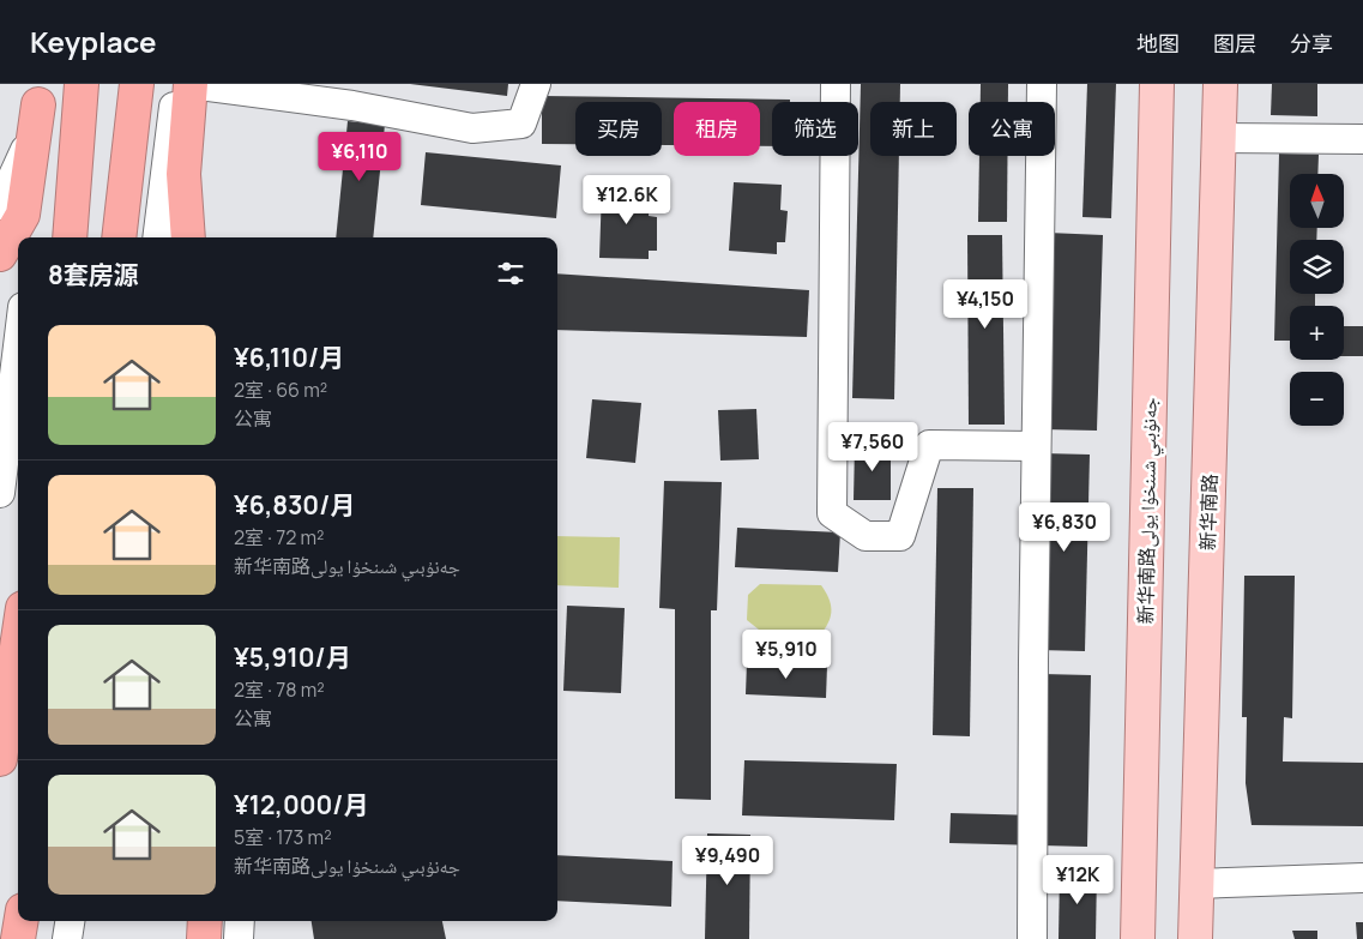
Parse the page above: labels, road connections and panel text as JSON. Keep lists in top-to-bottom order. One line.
{"streets":{"main road":["新华南路جەنۇبىي شىنخۇا يولى","新华南路"]},"north":"top","page":{"header":"Keyplace","nav":["地图","图层","分享"],"chip":["买房","租房","筛选","新上","公寓"],"price":["¥6,110","¥12.6K","¥4,150","¥7,560","¥6,830","¥5,910","¥9,490","¥12K"],"map_buttons":["+","−"],"heading":"8套房源","list":[{"name":"¥6,110/月","note":"2室 · 66 m² · 公寓"},{"name":"¥6,830/月","note":"2室 · 72 m² · 新华南路جەنۇبىي شىنخۇا يولى"},{"name":"¥5,910/月","note":"2室 · 78 m² · 公寓"},{"name":"¥12,000/月","note":"5室 · 173 m² · 新华南路جەنۇبىي شىنخۇا يولى"}]}}
